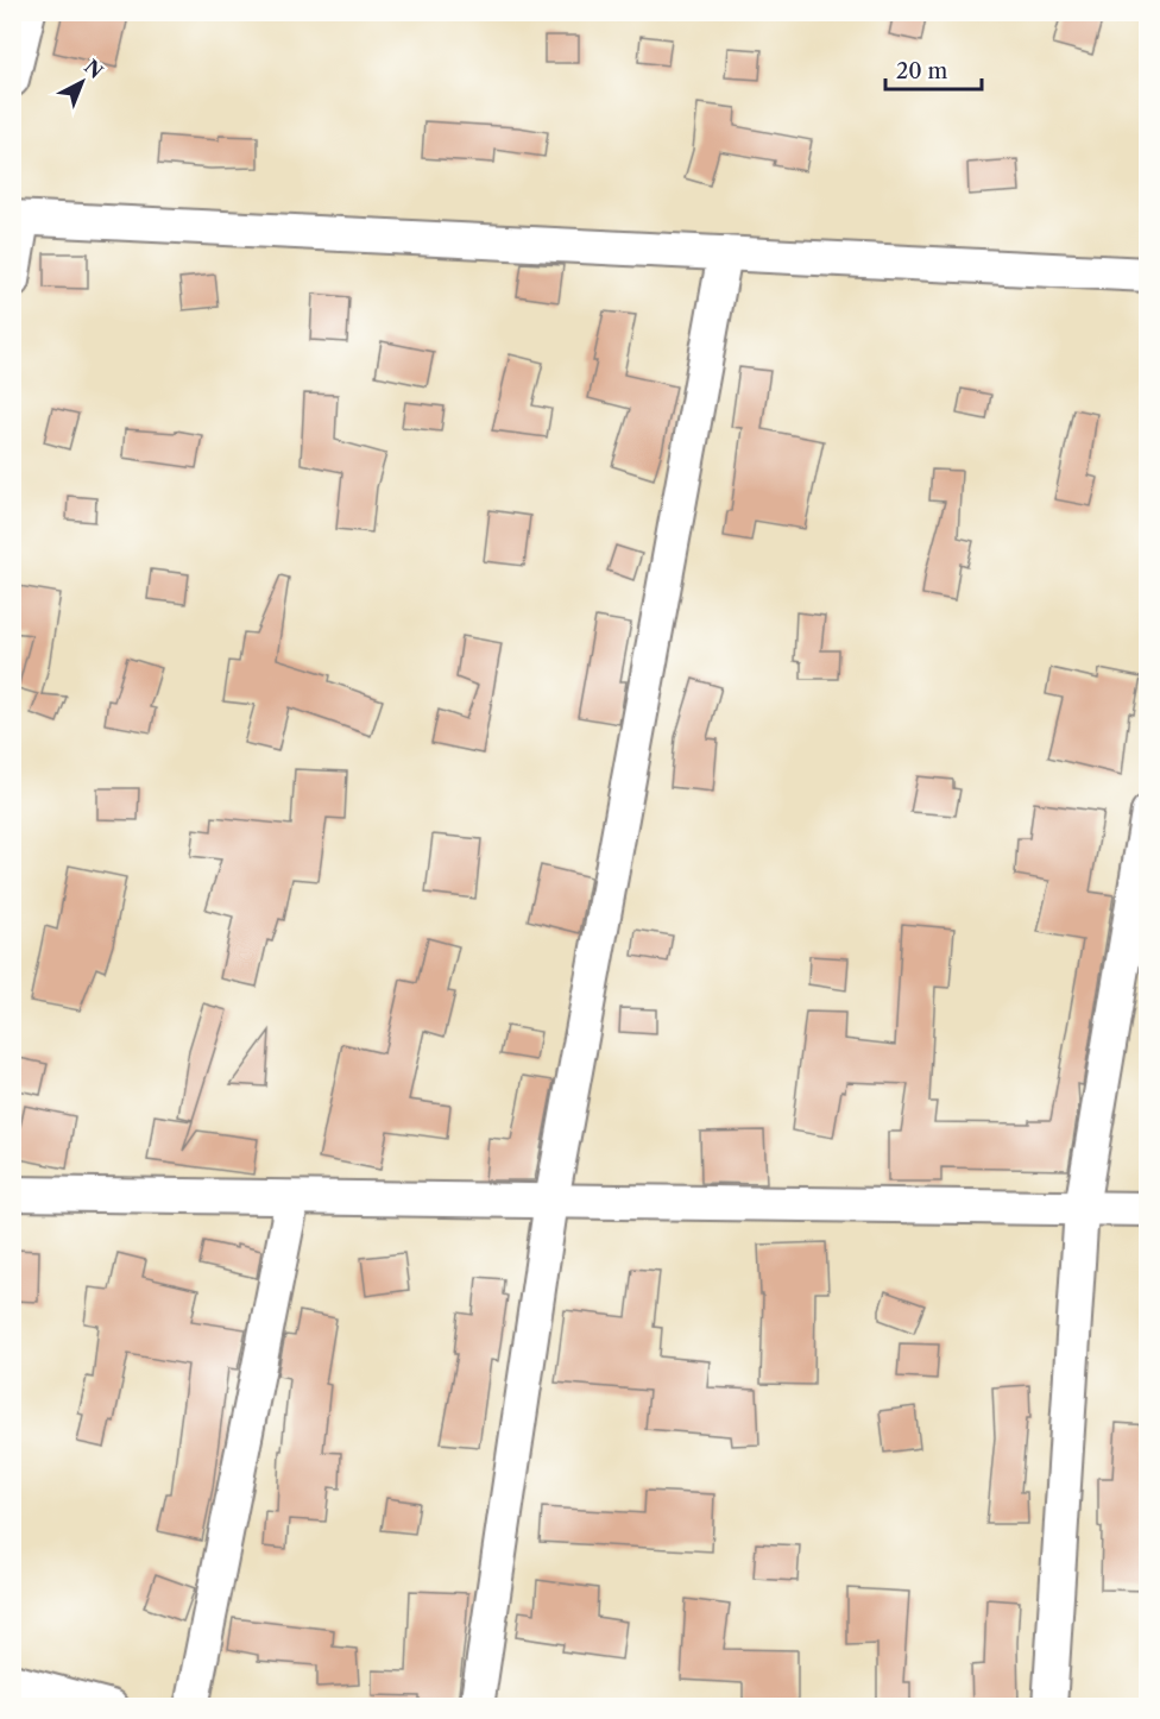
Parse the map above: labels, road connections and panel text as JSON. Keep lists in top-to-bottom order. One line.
{"scale_bar":"20 m","north":"top right"}
